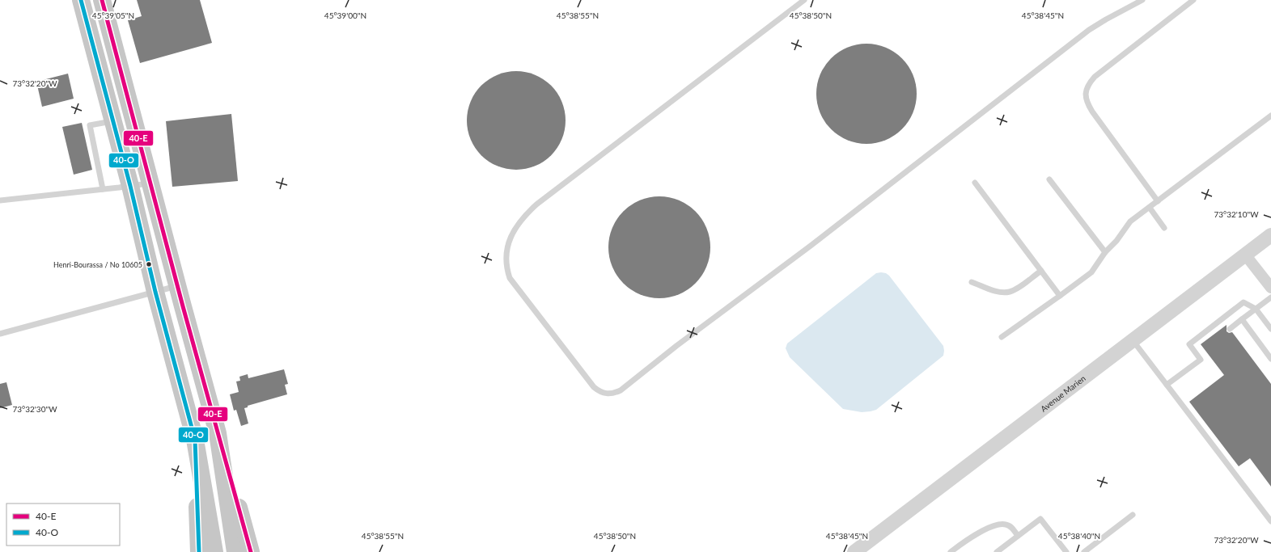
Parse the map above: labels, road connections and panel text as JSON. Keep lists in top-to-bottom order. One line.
{"streets":{"street":["Avenue Marien"]},"places":["Henri-Bourassa / No 10605"],"lines":["transit line 40-E","transit line 40-O"],"legend":["40-E","40-O"],"coordinates":["45°39'05\"N","45°39'00\"N","45°38'55\"N","45°38'50\"N","45°38'45\"N","73°32'20\"W","73°32'10\"W","73°32'30\"W","45°38'40\"N"]}
